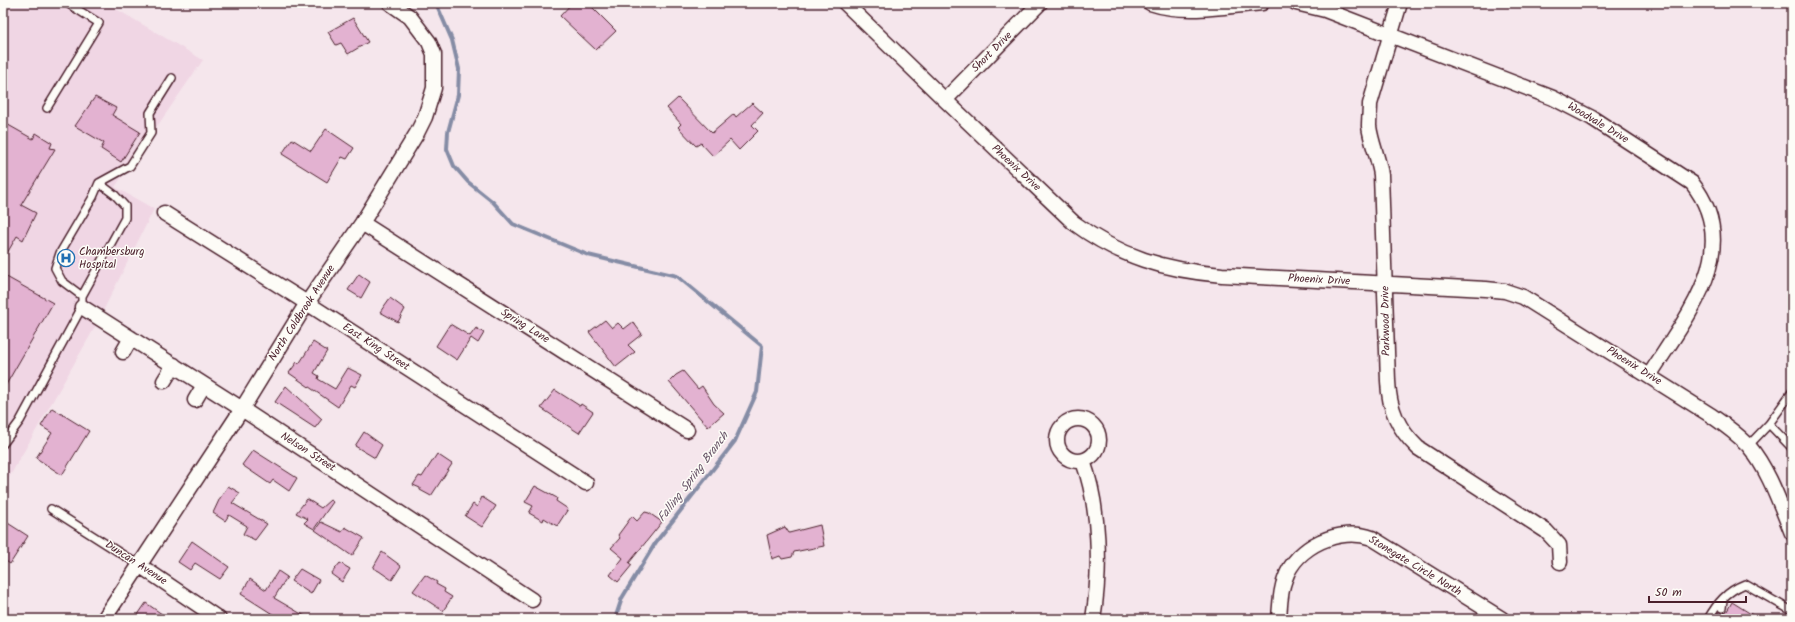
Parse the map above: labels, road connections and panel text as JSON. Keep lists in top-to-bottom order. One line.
{"streets":{"street":["Short Drive","Woodvale Drive","Phoenix Drive","North Coldbrook Avenue","Parkwood Drive","Spring Lane","East King Street","Nelson Street","Duncan Avenue","Stonegate Circle North"]},"crossings":[["Short Drive","Phoenix Drive"],["Woodvale Drive","Phoenix Drive"],["Woodvale Drive","Parkwood Drive"],["Phoenix Drive","Parkwood Drive"],["North Coldbrook Avenue","Spring Lane"],["North Coldbrook Avenue","East King Street"],["North Coldbrook Avenue","Nelson Street"],["North Coldbrook Avenue","Duncan Avenue"]],"water":["Falling Spring Branch"],"places":{"hospital":["Chambersburg Hospital"]},"scale_bar":"50 m"}
